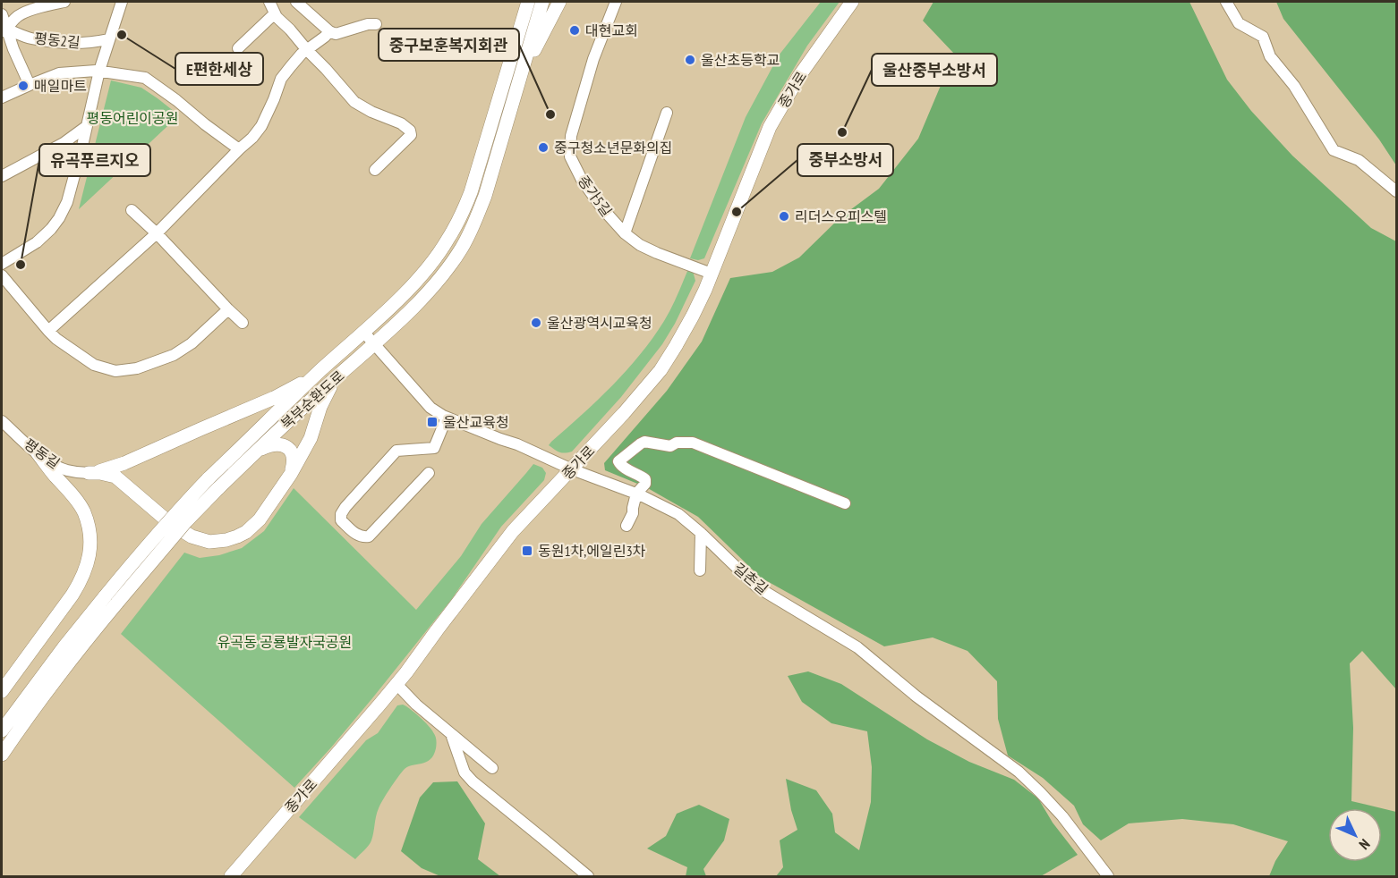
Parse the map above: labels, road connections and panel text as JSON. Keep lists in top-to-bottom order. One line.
{"streets":{"main road":["종가로","북부순환도로"],"street":["평동2길","종가5길","평동길","길촌길"]},"crossings":[["종가로","종가5길"],["종가로","길촌길"],["북부순환도로","길촌길"]],"parks":["평동어린이공원","유곡동 공룡발자국공원"],"places":{"other":["대현교회","E편한세상","울산초등학교","매일마트","중구보훈복지회관","울산중부소방서","중구청소년문화의집","중부소방서","리더스오피스텔","유곡푸르지오","울산광역시교육청"],"transit":["울산교육청","동원1차,에일린3차"]},"north":"bottom right"}
